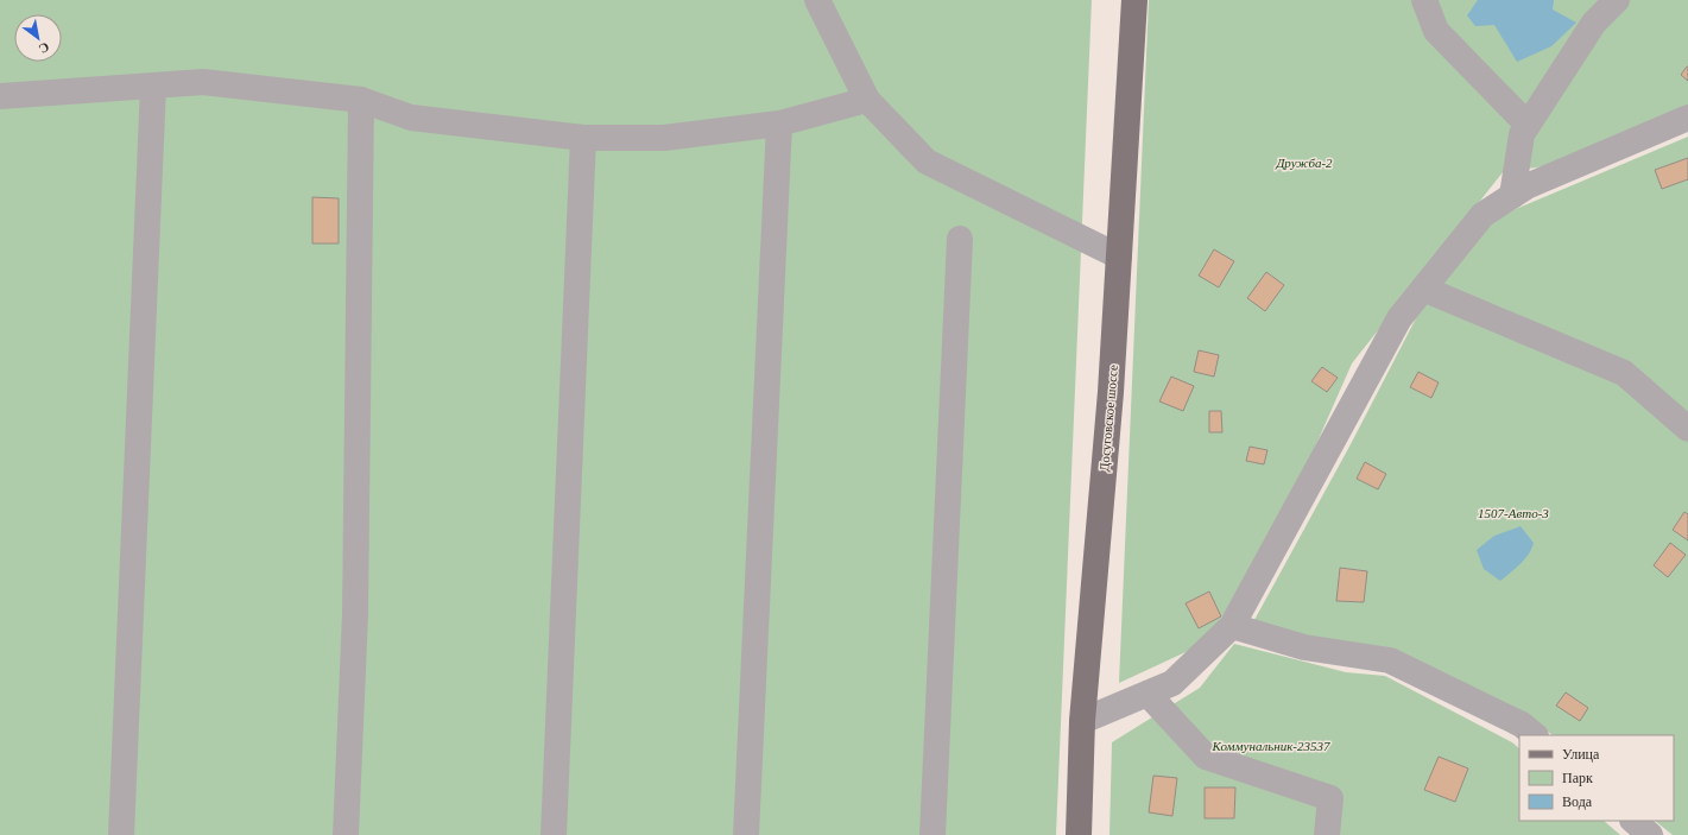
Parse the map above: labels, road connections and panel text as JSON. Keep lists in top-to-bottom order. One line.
{"streets":{"main road":["Досуговское шоссе"]},"parks":["Дружба-2","1507-Авто-3","Коммунальник-23537"],"legend":["Улица","Парк","Вода"],"north":"bottom right"}
